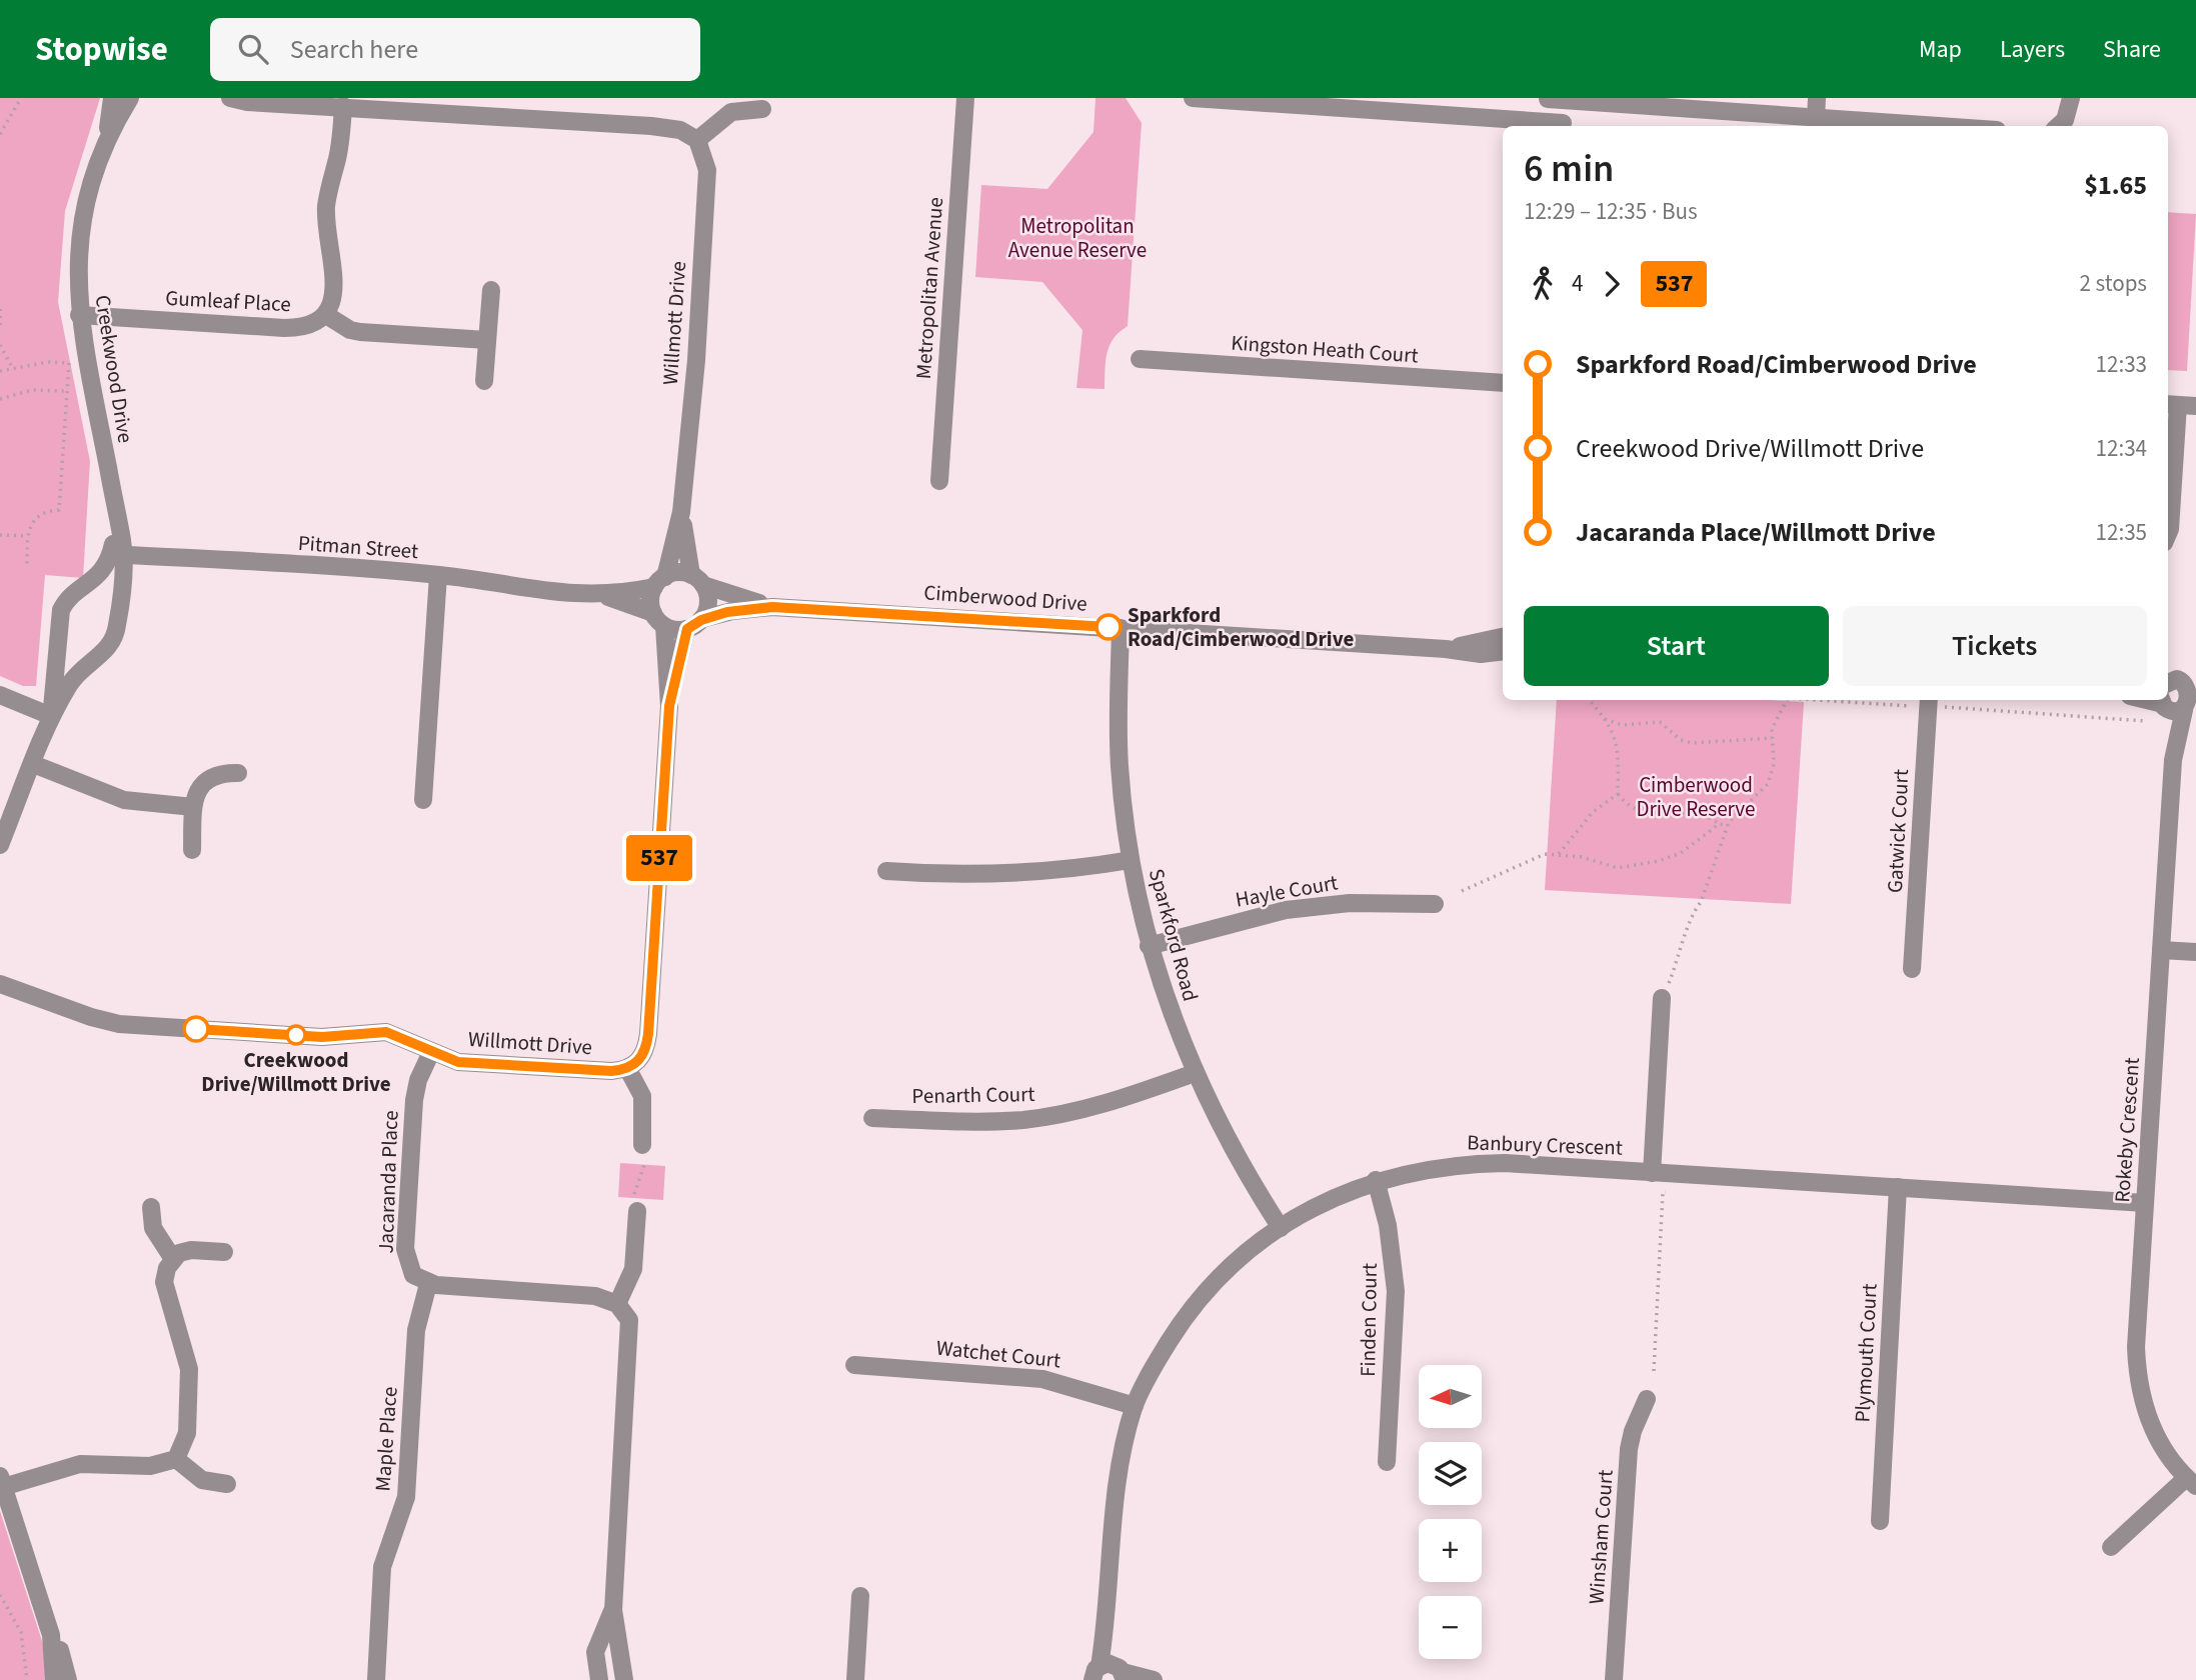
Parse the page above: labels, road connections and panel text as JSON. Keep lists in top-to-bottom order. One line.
{"streets":{"street":["Metropolitan Avenue","Gumleaf Place","Willmott Drive","Kingston Heath Court","Creekwood Drive","Pitman Street","Cimberwood Drive","Gatwick Court","Hayle Court","Sparkford Road","Penarth Court","Rokeby Crescent","Banbury Crescent","Jacaranda Place","Finden Court","Plymouth Court","Watchet Court","Maple Place","Winsham Court"]},"crossings":[["Gumleaf Place","Creekwood Drive"],["Willmott Drive","Pitman Street"],["Willmott Drive","Cimberwood Drive"],["Willmott Drive","Jacaranda Place"],["Creekwood Drive","Pitman Street"],["Pitman Street","Cimberwood Drive"],["Cimberwood Drive","Sparkford Road"],["Hayle Court","Sparkford Road"],["Sparkford Road","Penarth Court"],["Sparkford Road","Banbury Crescent"],["Rokeby Crescent","Banbury Crescent"],["Banbury Crescent","Finden Court"],["Banbury Crescent","Plymouth Court"],["Banbury Crescent","Watchet Court"],["Jacaranda Place","Maple Place"]],"parks":["Metropolitan Avenue Reserve","Cimberwood Drive Reserve"],"places":["Sparkford Road/Cimberwood Drive","Creekwood Drive/Willmott Drive"],"lines":["bus line 537"],"north":"left","page":{"header":"Stopwise","search":"Search here","nav":["Map","Layers","Share"],"on_map":"537","heading":["6 min","12:29 – 12:35 · Bus","$1.65"],"legs":["4","537","2 stops"],"list":[{"name":"Sparkford Road/Cimberwood Drive","value":"12:33"},{"name":"Creekwood Drive/Willmott Drive","value":"12:34"},{"name":"Jacaranda Place/Willmott Drive","value":"12:35"}],"buttons":["Start","Tickets"],"map_buttons":["+","−"]}}
